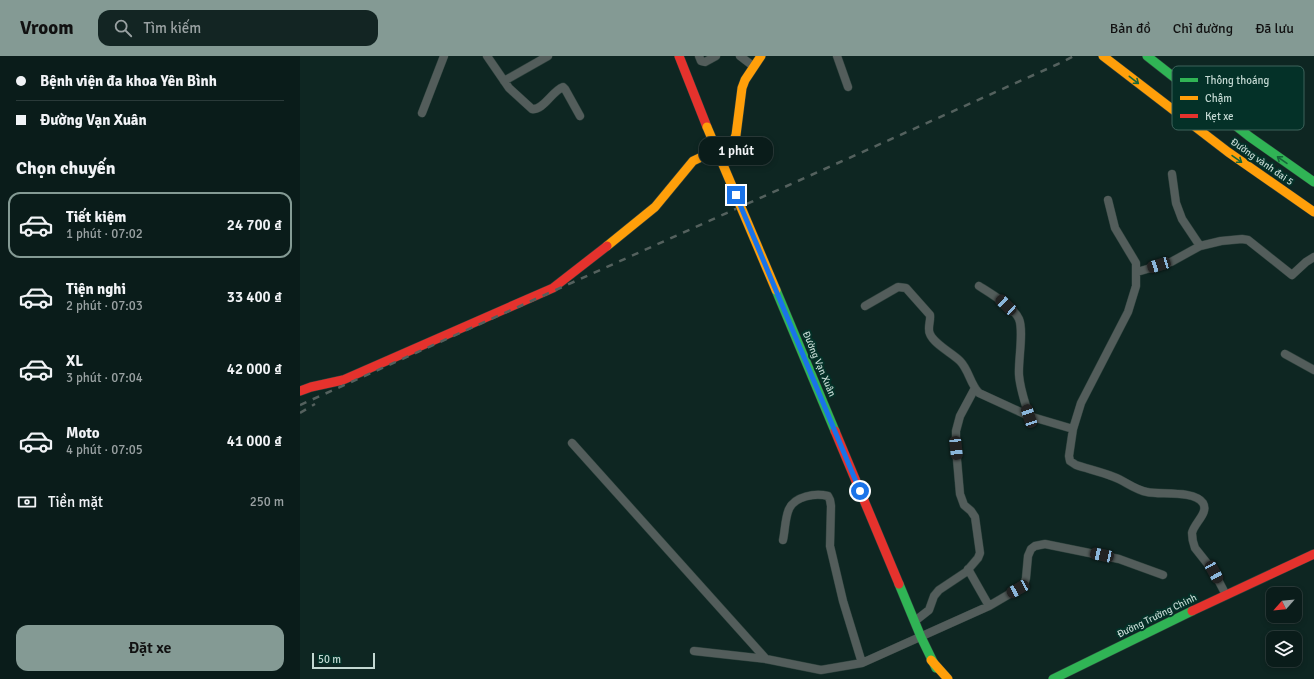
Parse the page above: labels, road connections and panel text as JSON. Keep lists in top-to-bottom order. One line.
{"streets":{"main road":["Đường vành đai 5","Đường Vạn Xuân","Đường Trường Chinh"]},"legend":["Thông thoáng","Chậm","Kẹt xe"],"scale_bar":"50 m","north":"bottom left","page":{"header":"Vroom","search":"Tìm kiếm","nav":["Bản đồ","Chỉ đường","Đã lưu"],"banner":["Bệnh viện đa khoa Yên Bình","Đường Vạn Xuân"],"bubble":"1 phút","heading":"Chọn chuyến","list":[{"name":"Tiết kiệm","note":"1 phút · 07:02","value":"24 700 ₫"},{"name":"Tiện nghi","note":"2 phút · 07:03","value":"33 400 ₫"},{"name":"XL","note":"3 phút · 07:04","value":"42 000 ₫"},{"name":"Moto","note":"4 phút · 07:05","value":"41 000 ₫"}],"pay":["Tiền mặt","250 m"],"buttons":"Đặt xe","scale":"50 m"}}
